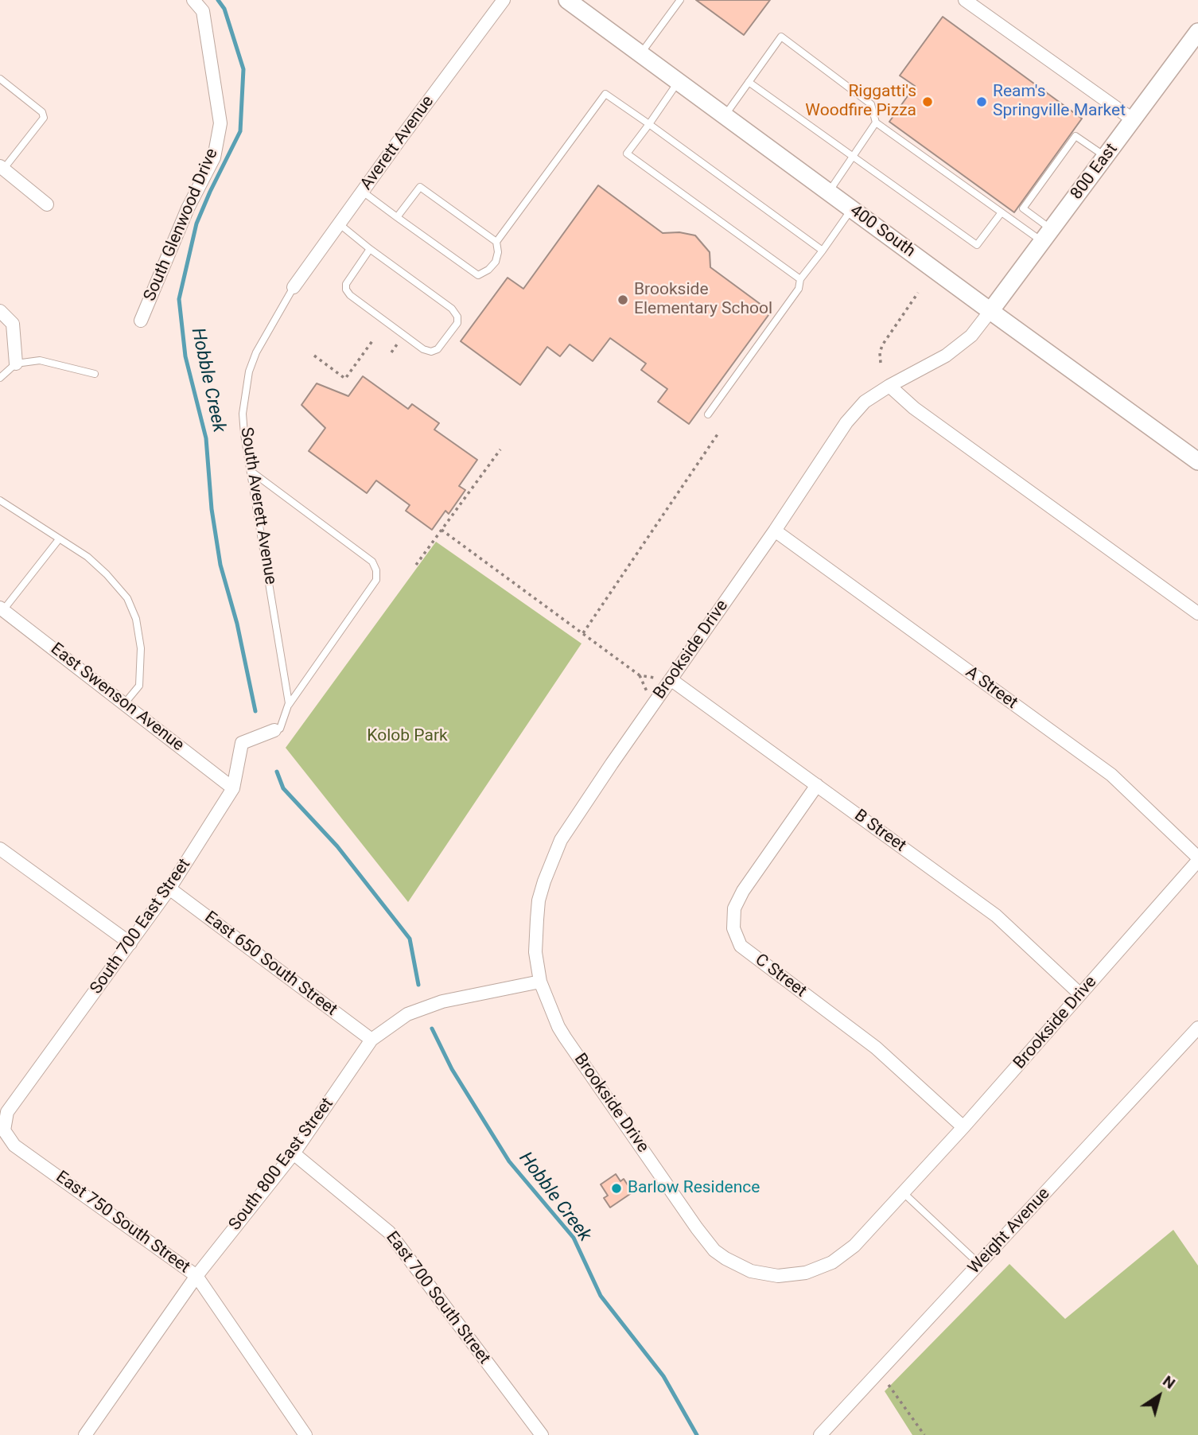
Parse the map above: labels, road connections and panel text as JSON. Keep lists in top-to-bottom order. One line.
{"streets":{"main road":["800 East","400 South"],"street":["Averett Avenue","South Glenwood Drive","Brookside Drive","A Street","East Swenson Avenue","B Street","South 700 East Street","East 650 South Street","C Street","South 800 East Street","East 750 South Street","Weight Avenue","East 700 South Street"],"lane":["South Averett Avenue"]},"crossings":[["Averett Avenue","South Averett Avenue"],["800 East","400 South"],["800 East","Brookside Drive"],["400 South","Brookside Drive"],["Brookside Drive","A Street"],["Brookside Drive","B Street"],["Brookside Drive","C Street"],["Brookside Drive","South 800 East Street"],["East Swenson Avenue","South 700 East Street"],["B Street","C Street"],["South 700 East Street","East 650 South Street"],["South 700 East Street","East 750 South Street"],["East 650 South Street","South 800 East Street"],["South 800 East Street","East 750 South Street"],["South 800 East Street","East 700 South Street"]],"water":["Hobble Creek"],"parks":["Kolob Park"],"places":["Riggatti's Woodfire Pizza","Ream's Springville Market","Brookside Elementary School","Barlow Residence"],"north":"top right"}
